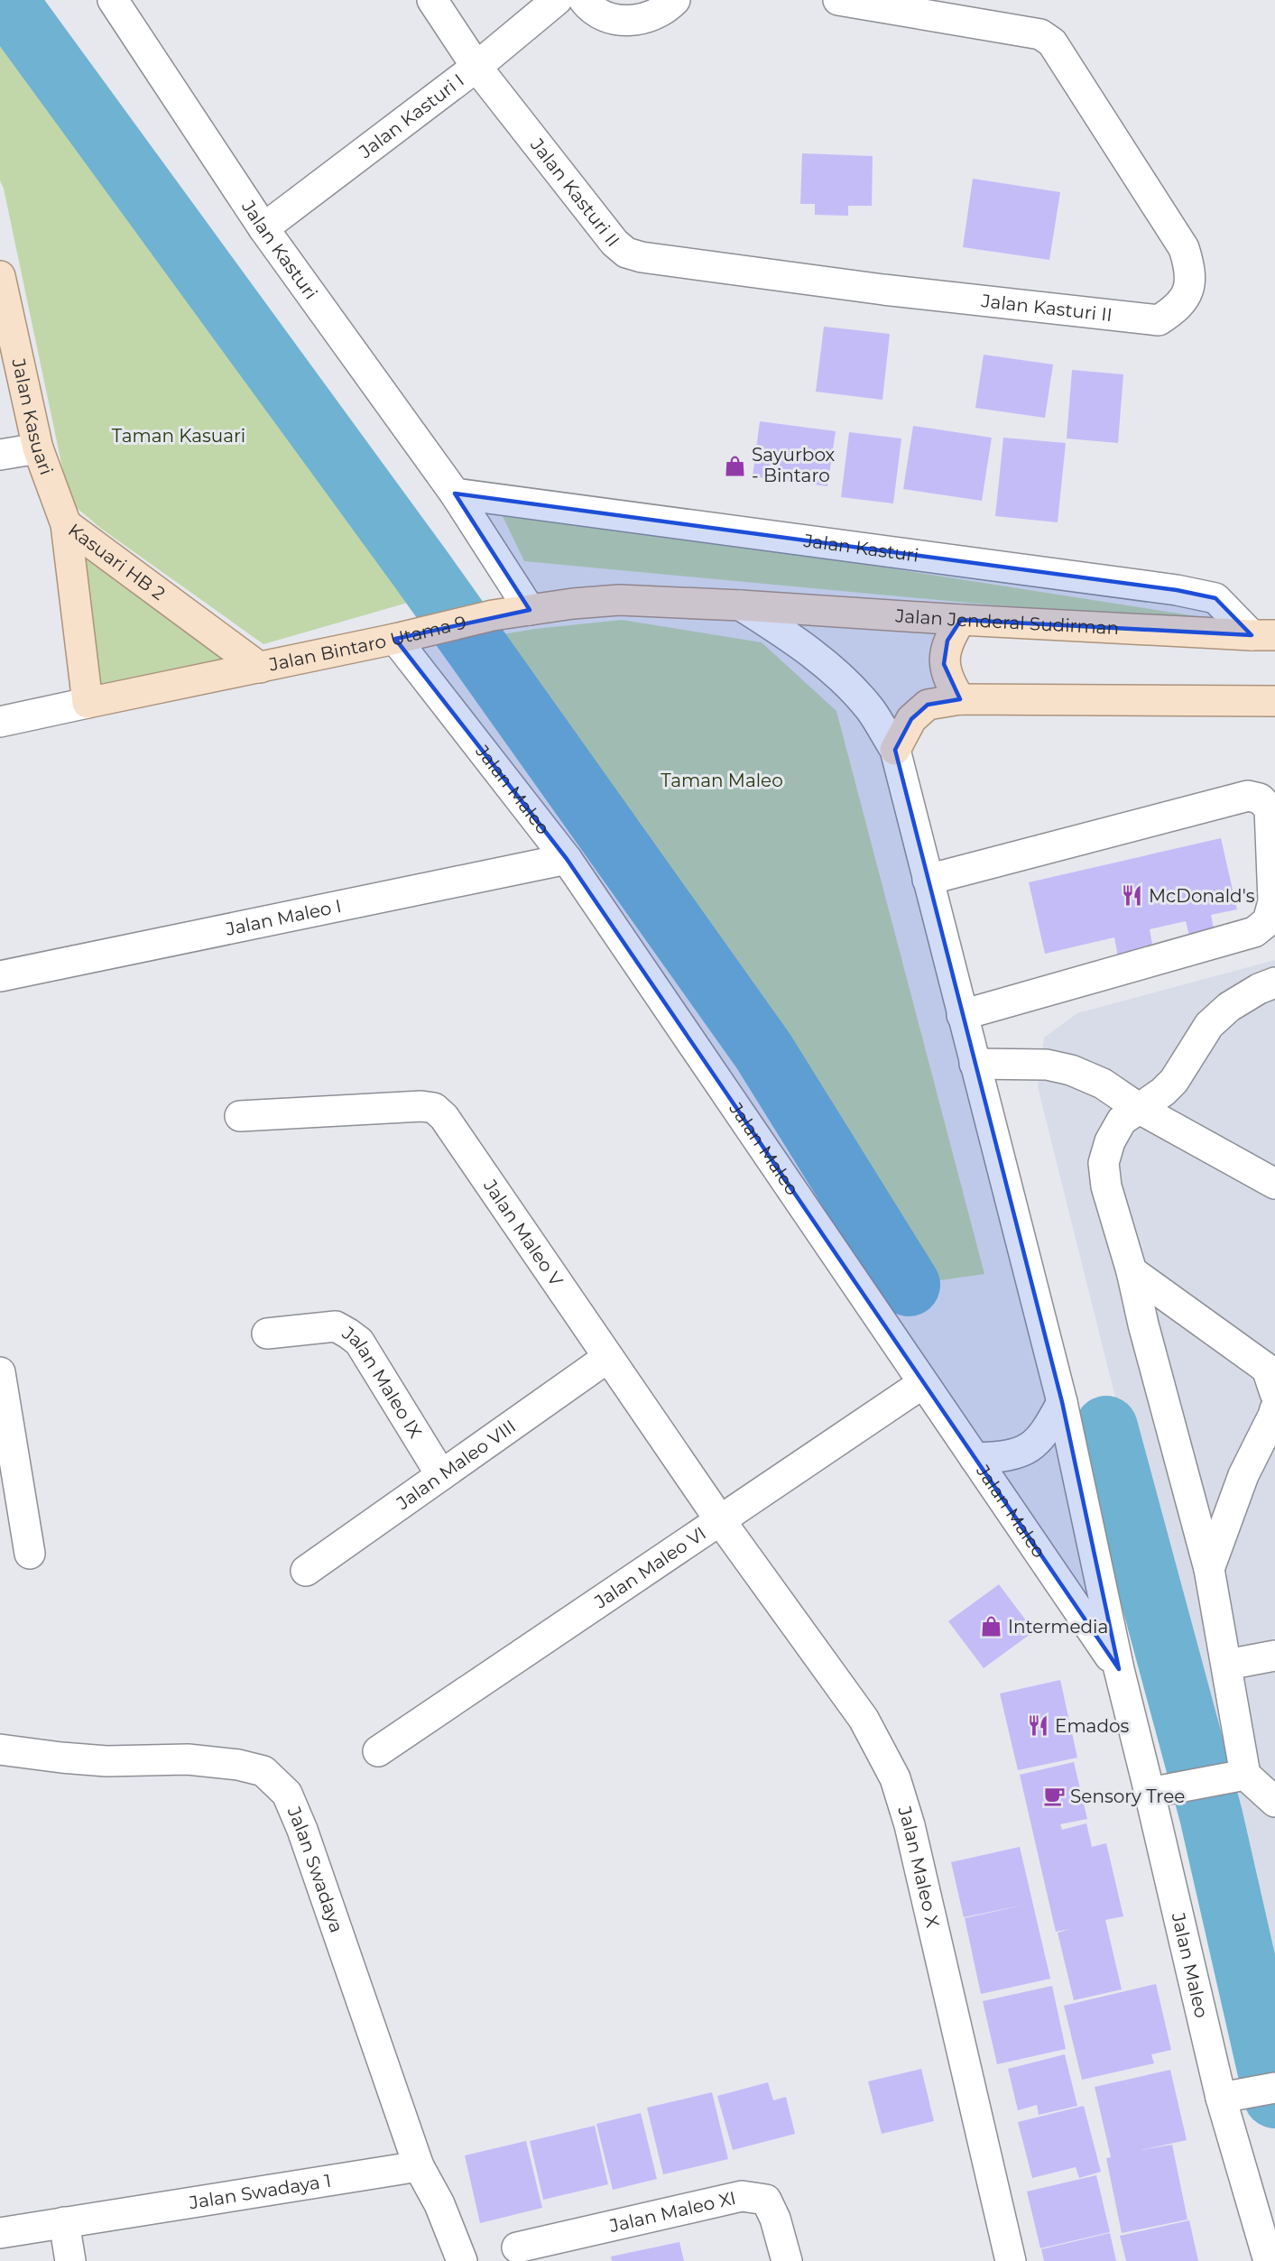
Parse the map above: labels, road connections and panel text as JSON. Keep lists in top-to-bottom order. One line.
{"streets":{"main road":["Jalan Kasuari","Kasuari HB 2","Jalan Jenderal Sudirman","Jalan Bintaro Utama 9"],"street":["Jalan Kasturi I","Jalan Kasturi II","Jalan Kasturi","Jalan Maleo","Jalan Maleo I","Jalan Maleo V","Jalan Maleo IX","Jalan Maleo VIII","Jalan Maleo VI","Jalan Maleo X","Jalan Swadaya","Jalan Swadaya 1","Jalan Maleo XI"]},"crossings":[["Jalan Kasturi I","Jalan Kasturi II"],["Jalan Kasturi I","Jalan Kasturi"],["Jalan Kasturi","Jalan Jenderal Sudirman"],["Jalan Kasturi","Jalan Bintaro Utama 9"],["Jalan Kasuari","Kasuari HB 2"],["Kasuari HB 2","Jalan Bintaro Utama 9"],["Jalan Jenderal Sudirman","Jalan Bintaro Utama 9"],["Jalan Jenderal Sudirman","Jalan Maleo"],["Jalan Bintaro Utama 9","Jalan Maleo"],["Jalan Maleo","Jalan Maleo I"],["Jalan Maleo","Jalan Maleo VI"],["Jalan Maleo V","Jalan Maleo VIII"],["Jalan Maleo V","Jalan Maleo VI"],["Jalan Maleo V","Jalan Maleo X"],["Jalan Maleo IX","Jalan Maleo VIII"],["Jalan Maleo VI","Jalan Maleo X"],["Jalan Swadaya","Jalan Swadaya 1"]],"parks":["Taman Kasuari","Taman Maleo"],"places":{"shop":["Sayurbox - Bintaro","Intermedia"],"restaurant":["McDonald's","Emados"],"cafe":["Sensory Tree"]}}
